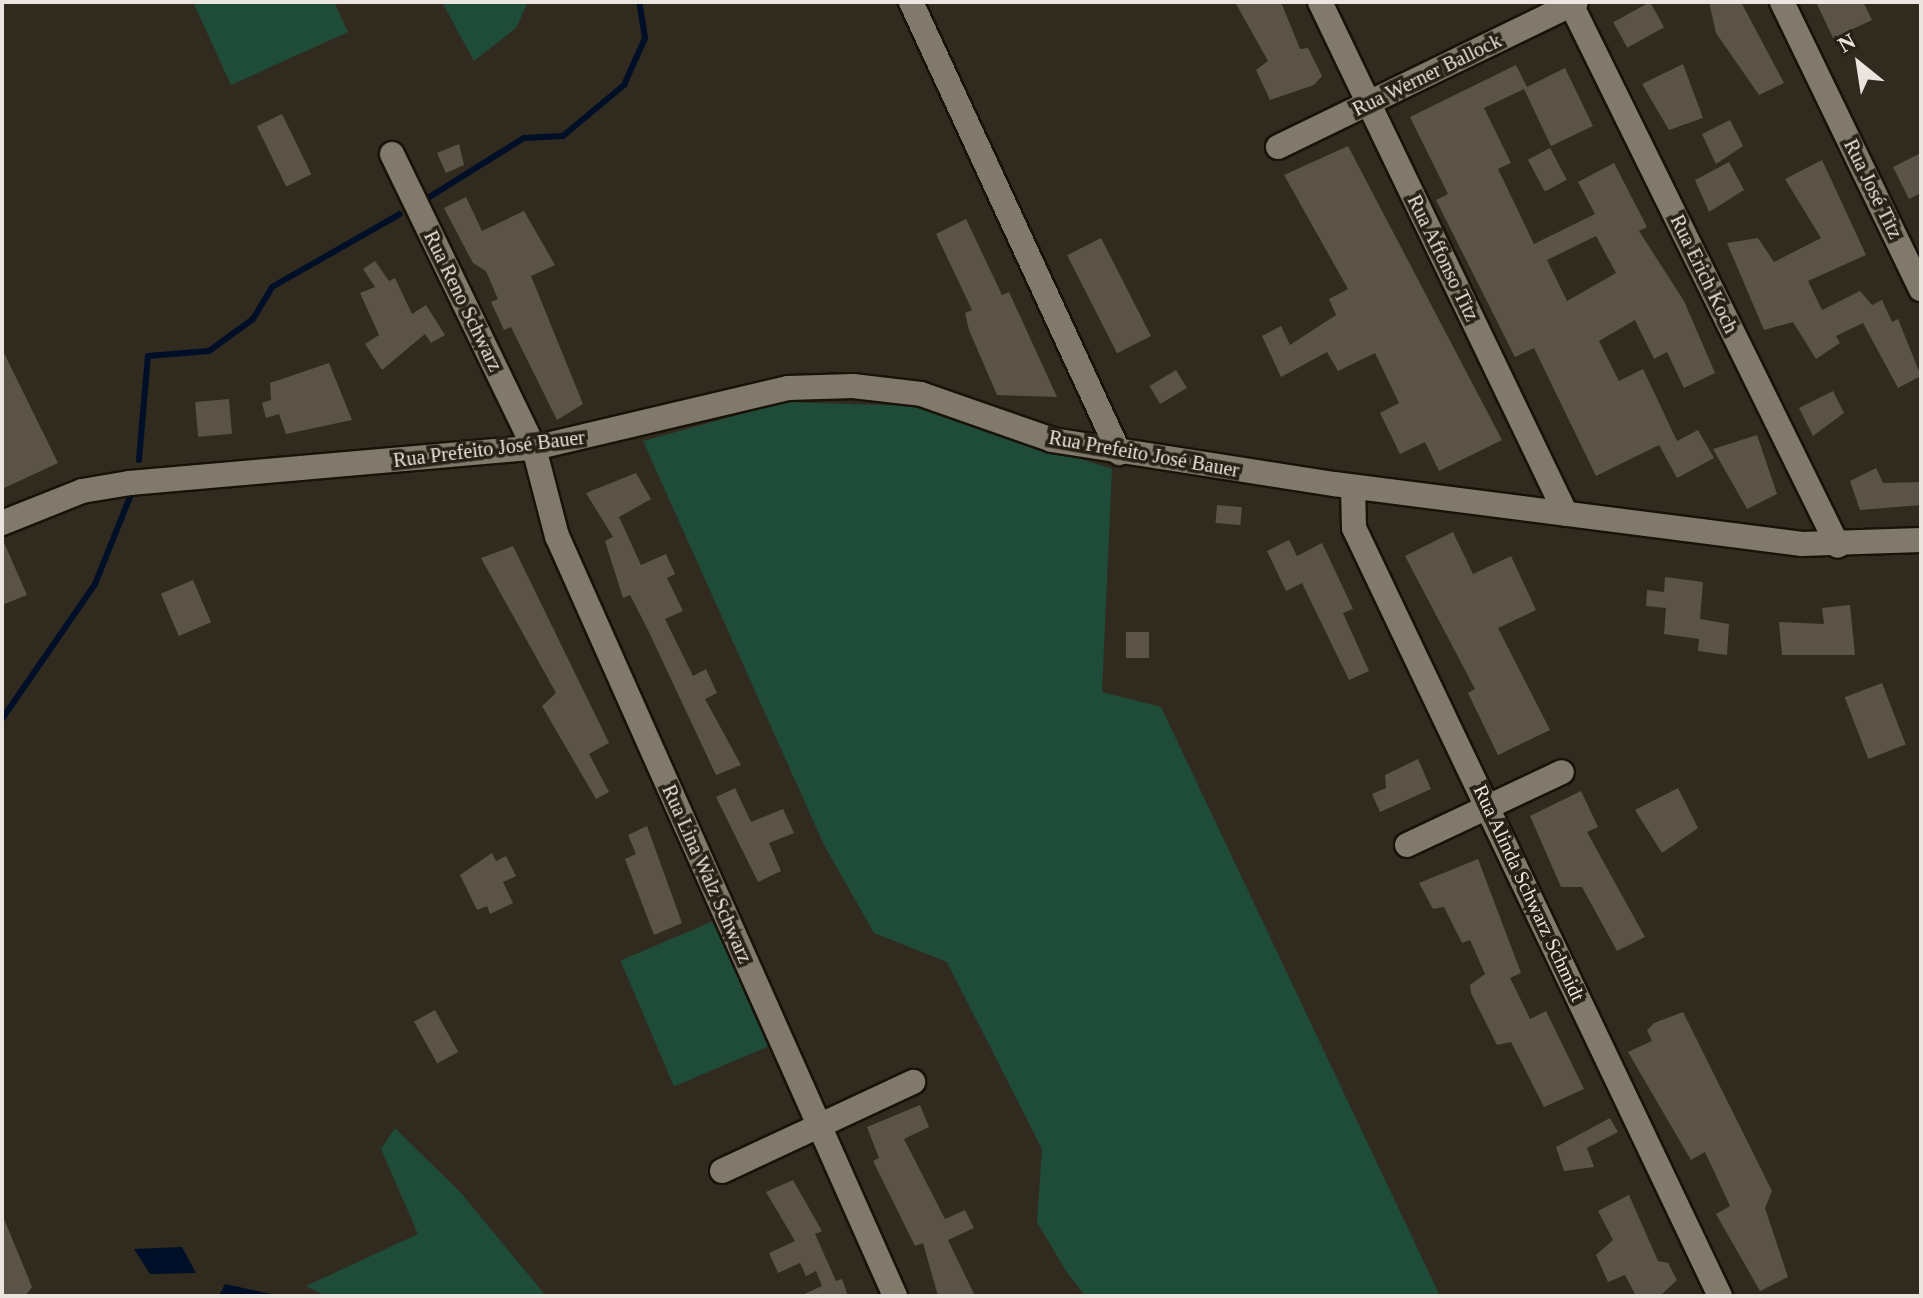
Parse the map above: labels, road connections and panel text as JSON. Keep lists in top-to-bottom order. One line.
{"streets":{"street":["Rua Werner Ballock","Rua José Titz","Rua Affonso Titz","Rua Erich Koch","Rua Reno Schwarz","Rua Prefeito José Bauer","Rua Lina Walz Schwarz","Rua Alinda Schwarz Schmidt"]},"crossings":[["Rua Werner Ballock","Rua Affonso Titz"],["Rua Werner Ballock","Rua Erich Koch"],["Rua Affonso Titz","Rua Prefeito José Bauer"],["Rua Erich Koch","Rua Prefeito José Bauer"],["Rua Reno Schwarz","Rua Prefeito José Bauer"],["Rua Reno Schwarz","Rua Lina Walz Schwarz"],["Rua Prefeito José Bauer","Rua Lina Walz Schwarz"],["Rua Prefeito José Bauer","Rua Alinda Schwarz Schmidt"]],"north":"top left"}
